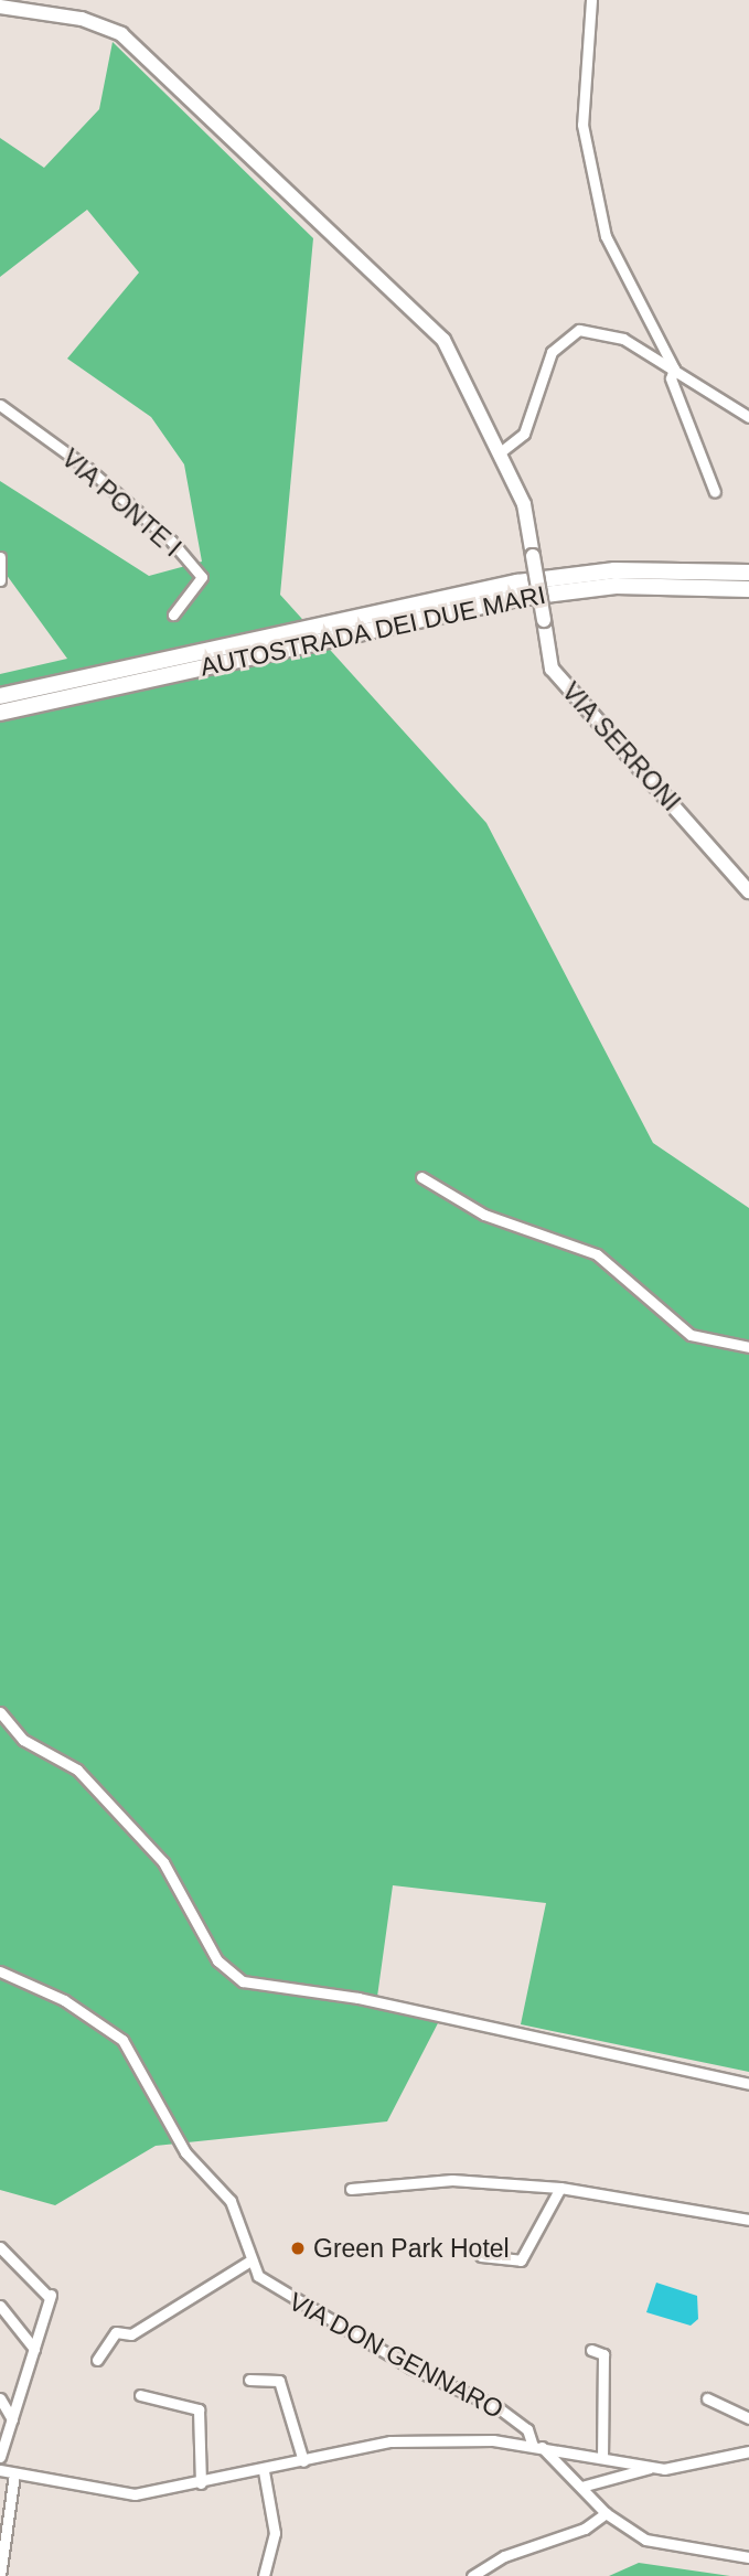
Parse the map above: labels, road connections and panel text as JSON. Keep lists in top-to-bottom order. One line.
{"streets":{"highway":["AUTOSTRADA DEI DUE MARI"],"main road":["VIA SERRONI"],"street":["VIA PONTE I","VIA DON GENNARO"]},"places":["Green Park Hotel"]}
